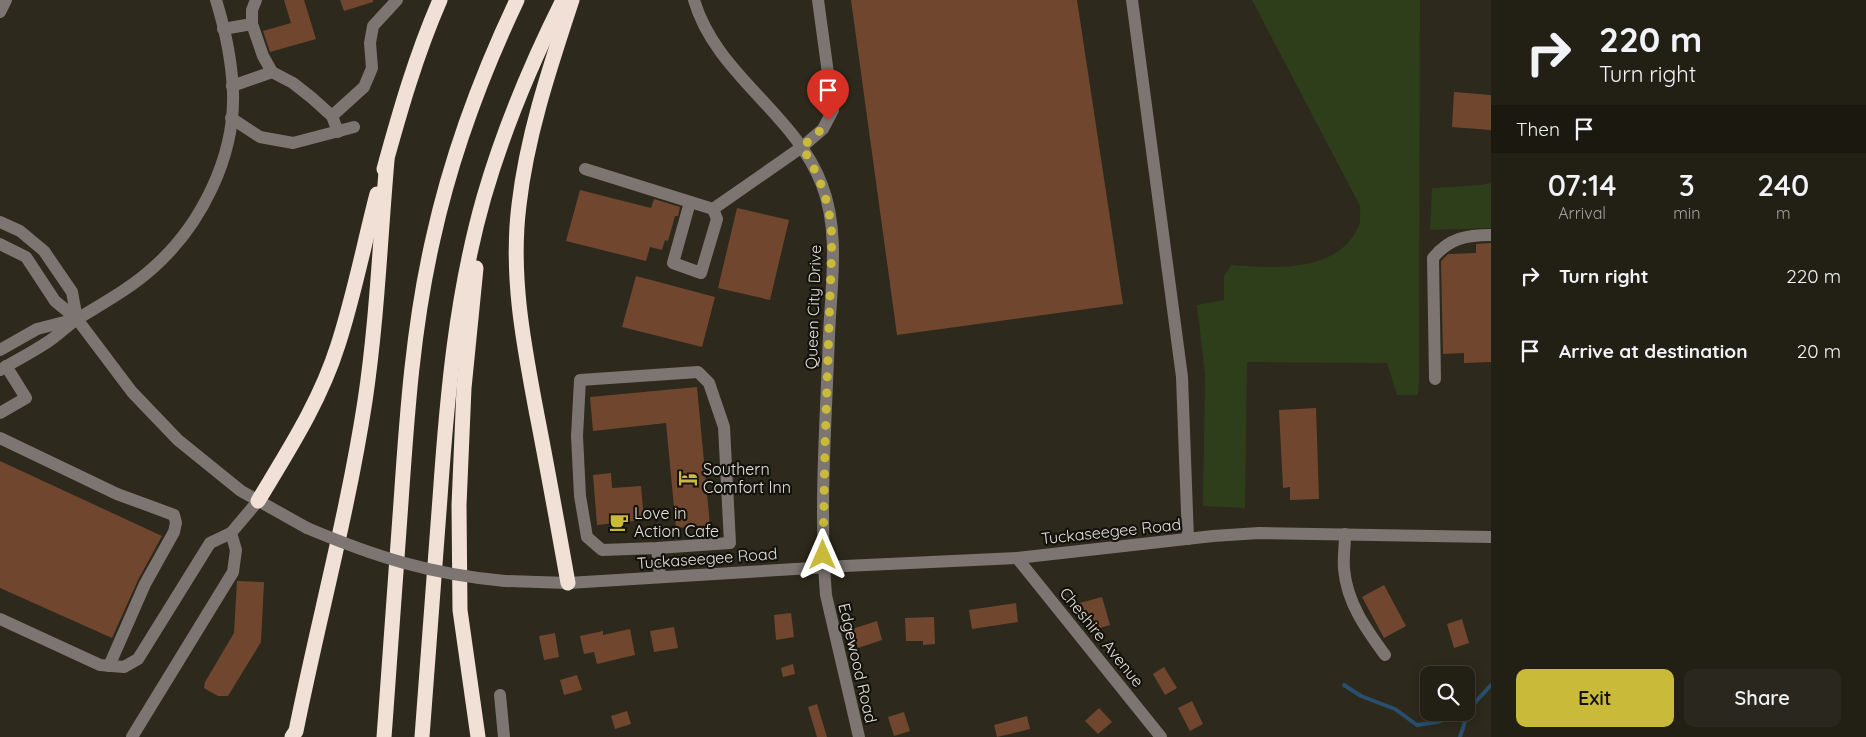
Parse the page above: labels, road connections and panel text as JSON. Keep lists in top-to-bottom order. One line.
{"streets":{"street":["Queen City Drive","Tuckaseegee Road","Cheshire Avenue","Edgewood Road"]},"crossings":[["Queen City Drive","Tuckaseegee Road"],["Queen City Drive","Edgewood Road"],["Tuckaseegee Road","Cheshire Avenue"],["Tuckaseegee Road","Edgewood Road"]],"places":{"hotel":["Southern Comfort Inn"],"cafe":["Love in Action Cafe"]},"page":{"turn":["220 m","Turn right"],"then":"Then","eta":["07:14","Arrival","3","min","240","m"],"list":[{"name":"Turn right","value":"220 m"},{"name":"Arrive at destination","value":"20 m"}],"buttons":["Exit","Share"]}}
